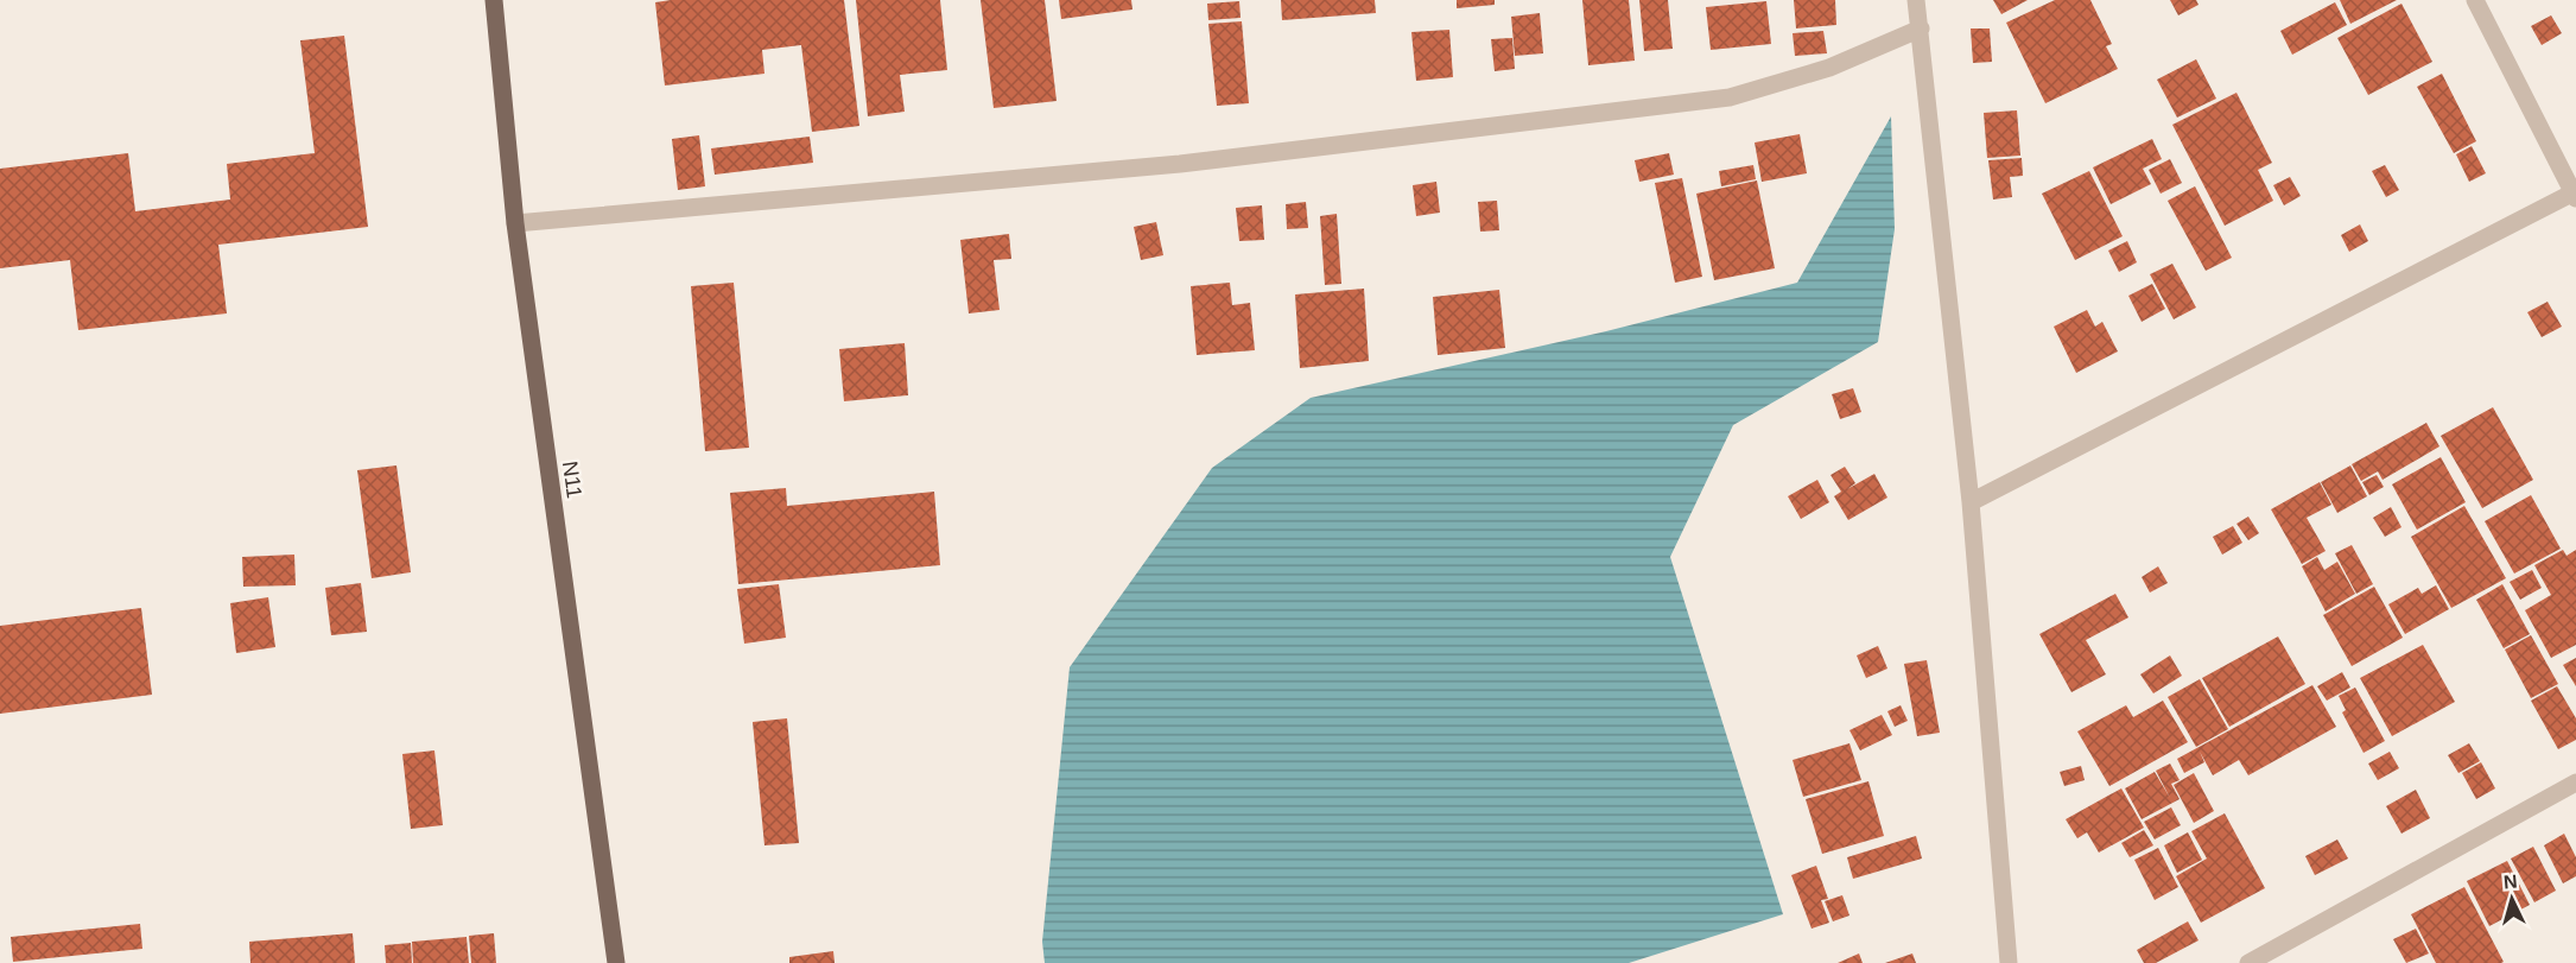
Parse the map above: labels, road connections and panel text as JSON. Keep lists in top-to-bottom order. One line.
{"streets":{"main road":["N11"]},"north":"top"}
